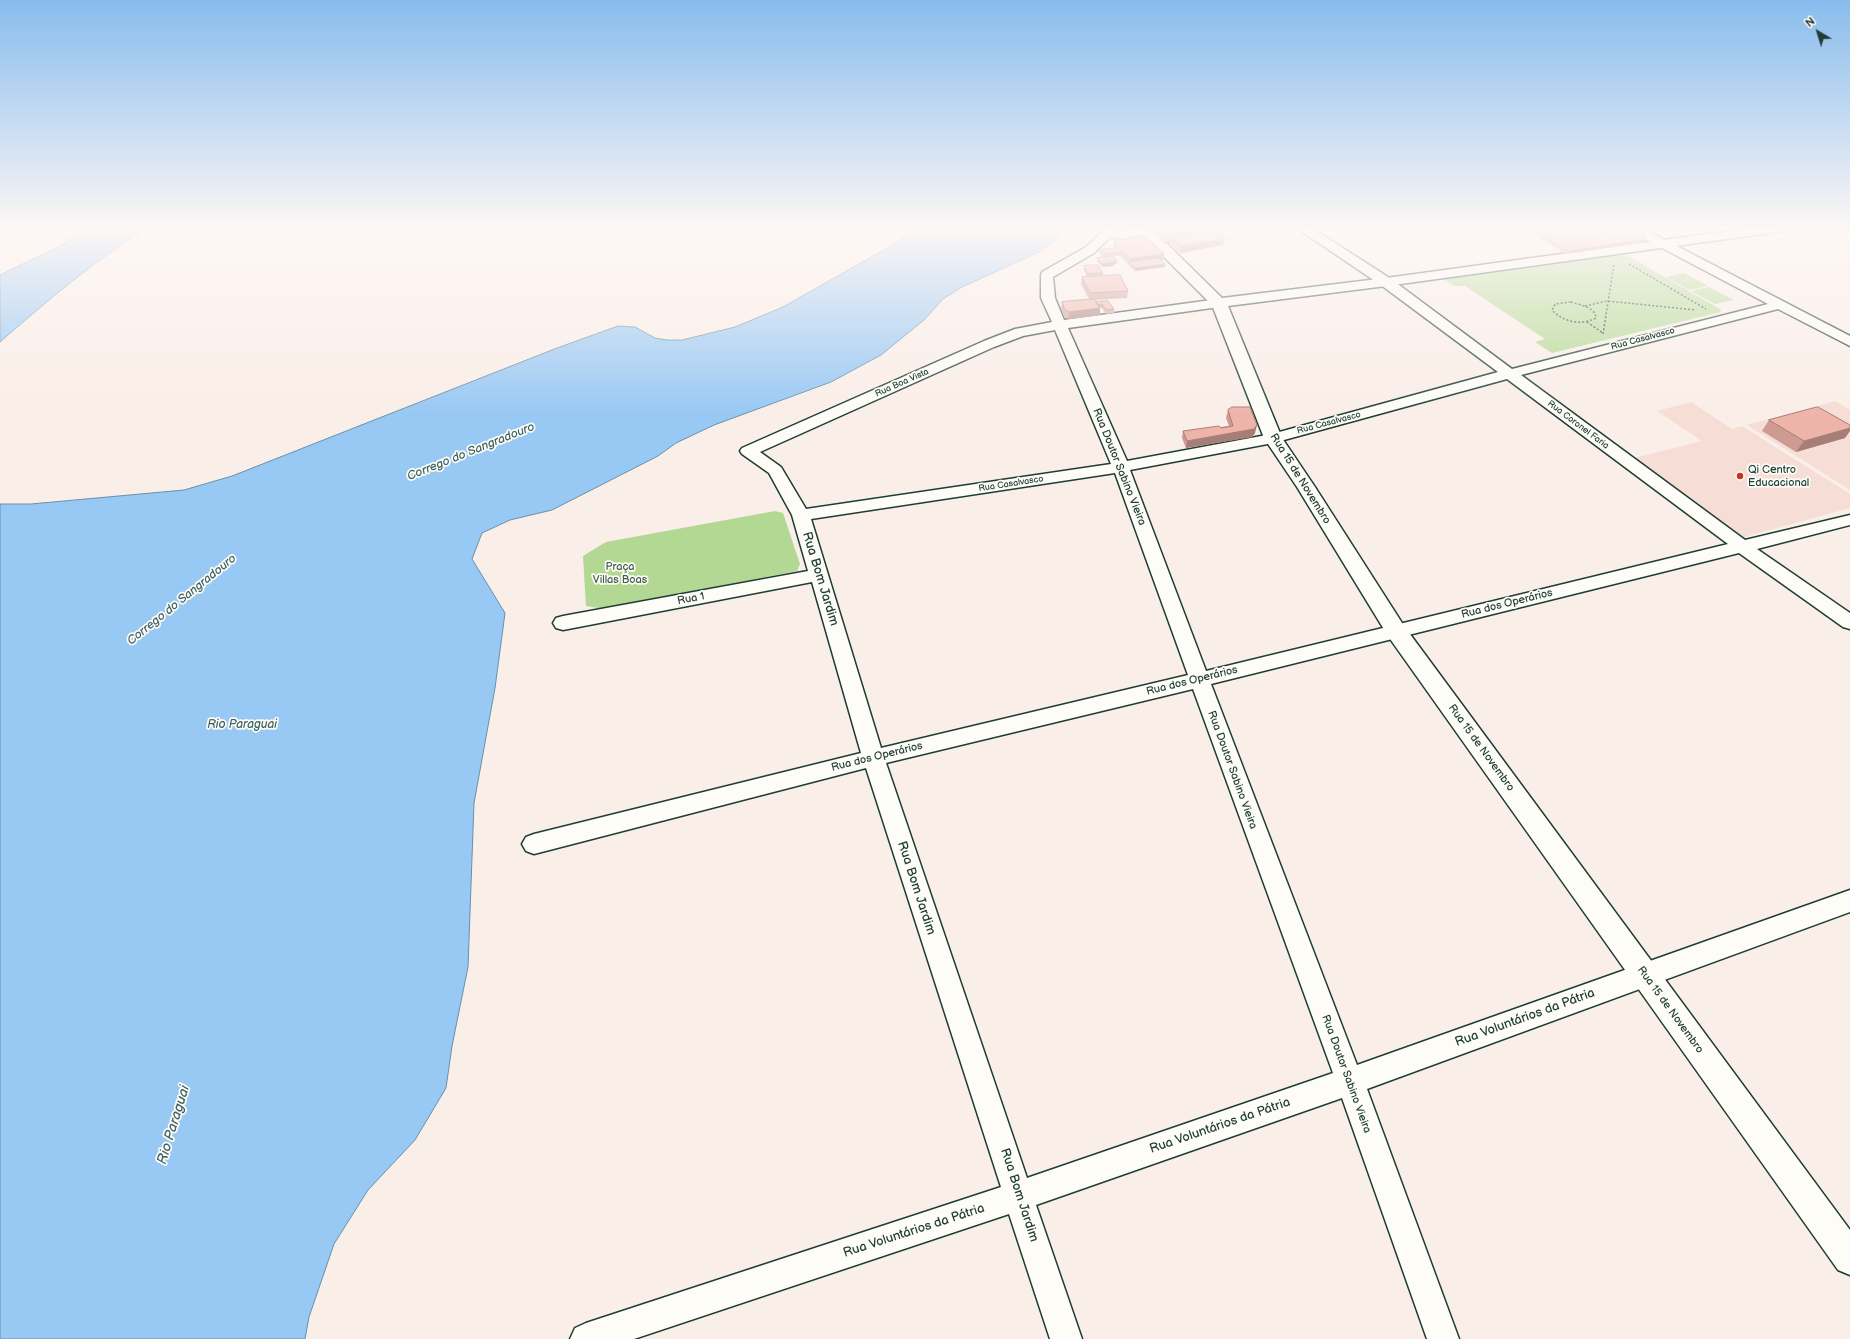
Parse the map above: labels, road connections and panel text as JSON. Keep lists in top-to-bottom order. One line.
{"streets":{"street":["Rua Casalvasco","Rua Boa Vista","Rua Coronel Faria","Rua Doutor Sabino Vieira","Rua 15 de Novembro","Rua Bom Jardim","Rua 1","Rua dos Operários","Rua Voluntários da Pátria"]},"crossings":[["Rua Casalvasco","Rua Coronel Faria"],["Rua Casalvasco","Rua Doutor Sabino Vieira"],["Rua Casalvasco","Rua 15 de Novembro"],["Rua Casalvasco","Rua Bom Jardim"],["Rua Boa Vista","Rua Doutor Sabino Vieira"],["Rua Boa Vista","Rua 15 de Novembro"],["Rua Boa Vista","Rua Bom Jardim"],["Rua Coronel Faria","Rua dos Operários"],["Rua Doutor Sabino Vieira","Rua dos Operários"],["Rua Doutor Sabino Vieira","Rua Voluntários da Pátria"],["Rua 15 de Novembro","Rua dos Operários"],["Rua 15 de Novembro","Rua Voluntários da Pátria"],["Rua Bom Jardim","Rua 1"],["Rua Bom Jardim","Rua dos Operários"],["Rua Bom Jardim","Rua Voluntários da Pátria"]],"water":["Corrego do Sangradouro","Rio Paraguai"],"parks":["Praça Villas Boas"],"places":["Qi Centro Educacional"],"north":"top left"}
